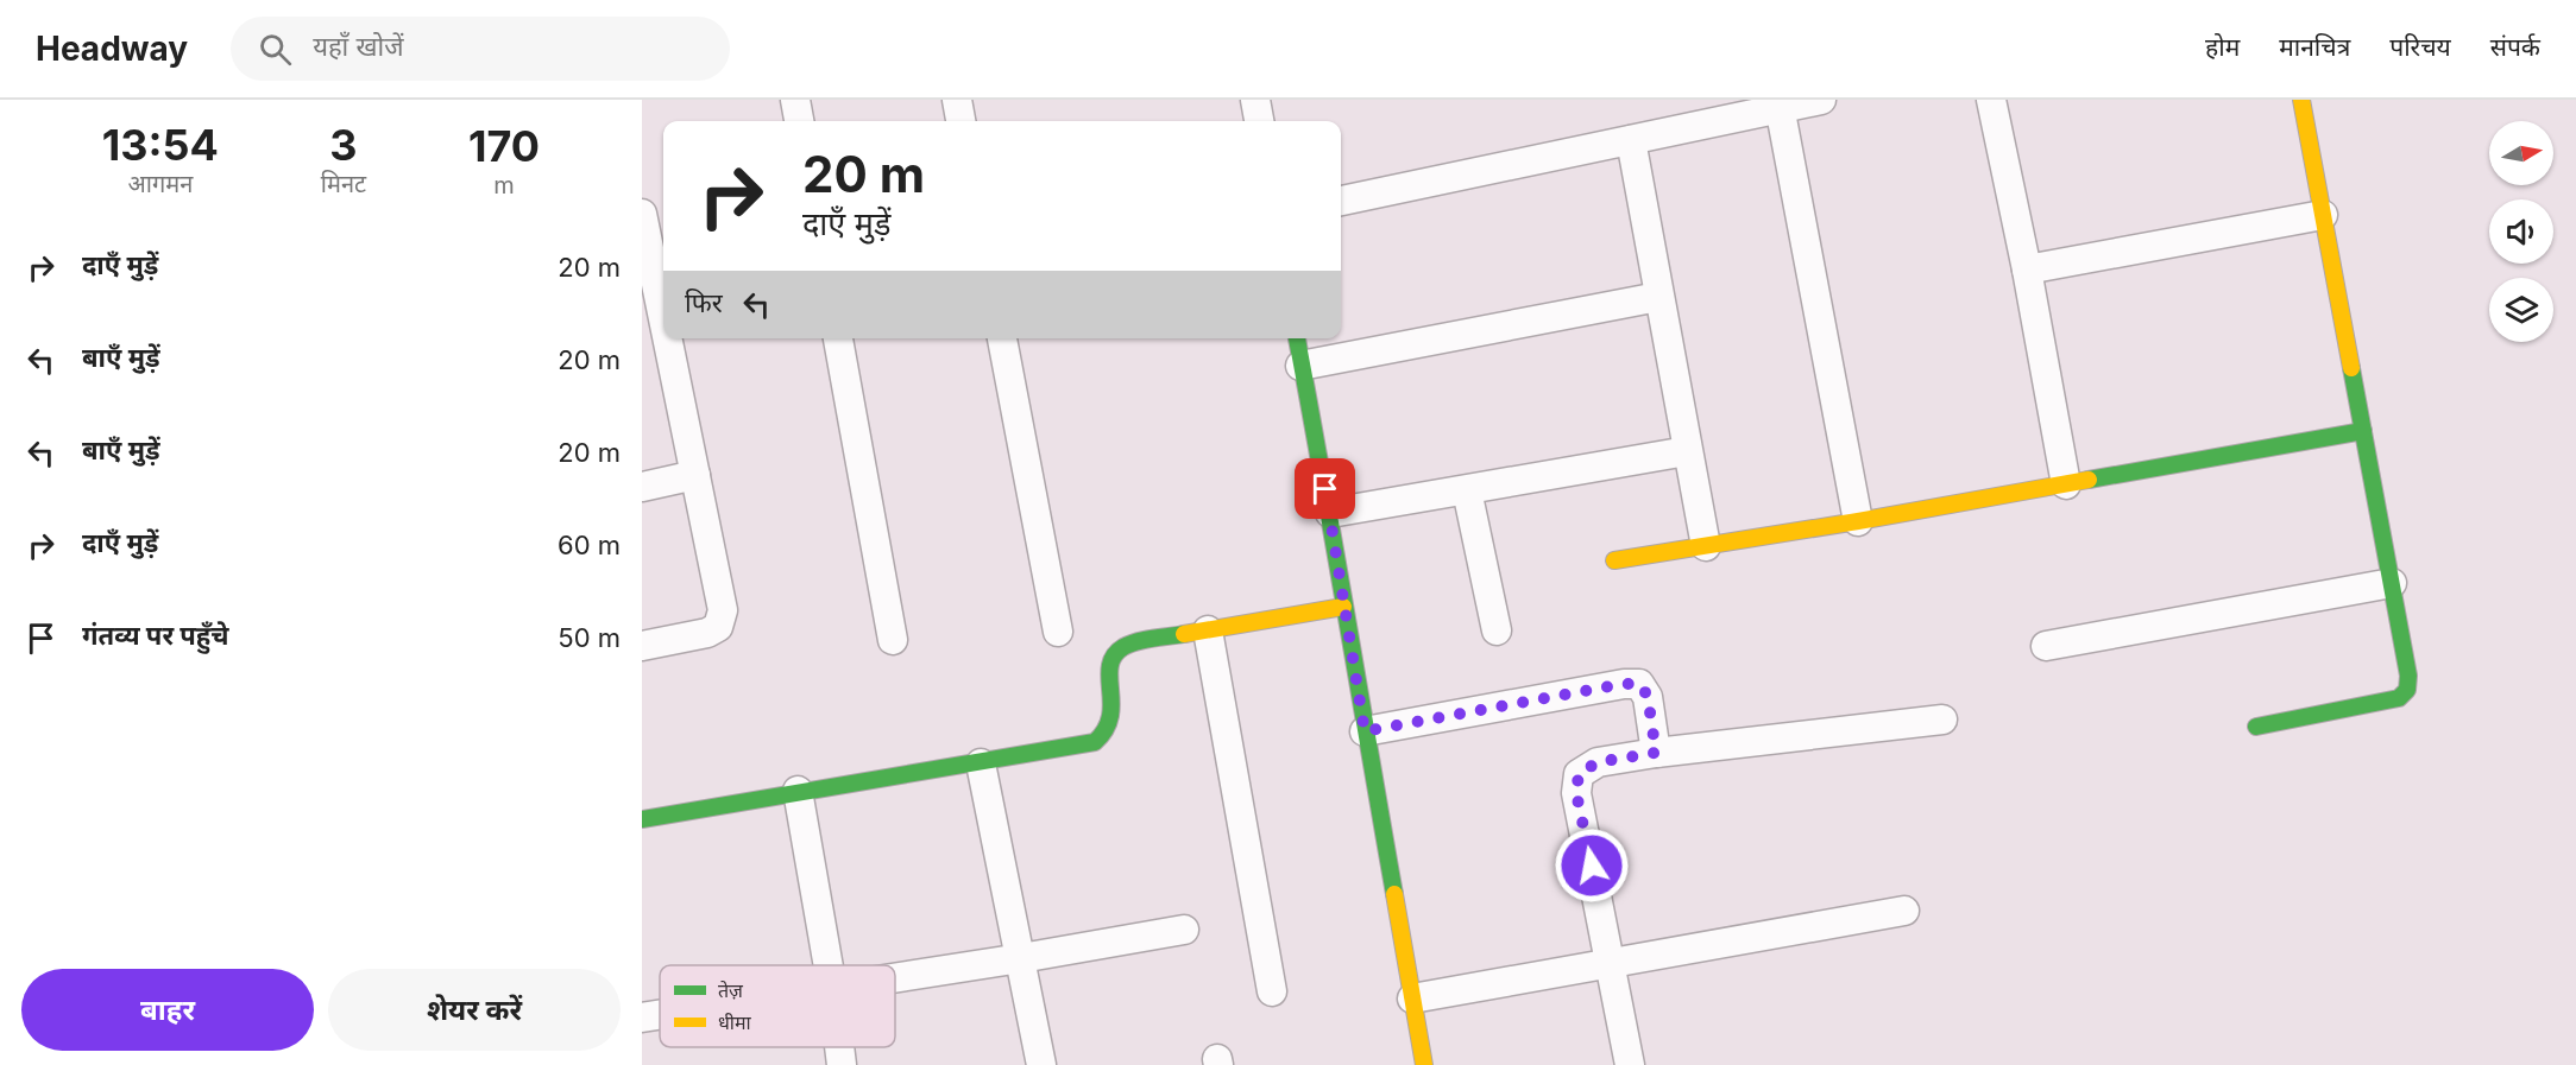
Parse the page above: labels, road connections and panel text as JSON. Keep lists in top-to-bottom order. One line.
{"legend":["तेज़","धीमा"],"north":"right","page":{"header":"Headway","search":"यहाँ खोजें","nav":["होम","मानचित्र","परिचय","संपर्क"],"eta":["13:54","आगमन","3","मिनट","170","m"],"turn":["20 m","दाएँ मुड़ें"],"list":[{"name":"दाएँ मुड़ें","value":"20 m"},{"name":"बाएँ मुड़ें","value":"20 m"},{"name":"बाएँ मुड़ें","value":"20 m"},{"name":"दाएँ मुड़ें","value":"60 m"},{"name":"गंतव्य पर पहुँचे","value":"50 m"}],"then":"फिर","buttons":["बाहर","शेयर करें"]}}
